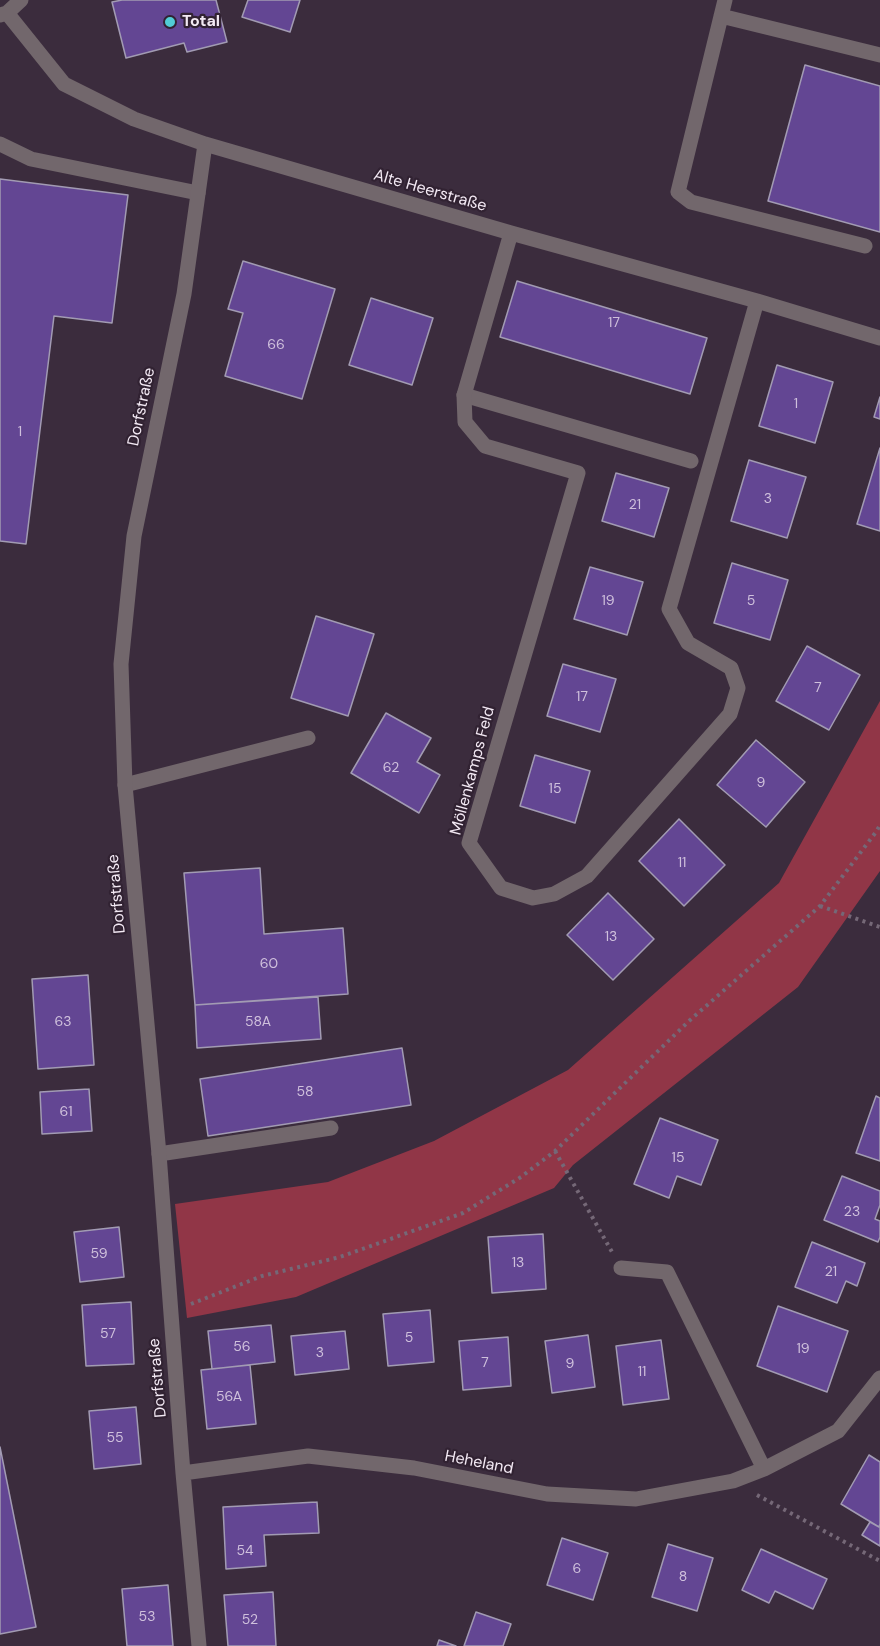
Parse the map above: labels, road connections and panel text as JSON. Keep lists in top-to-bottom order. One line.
{"streets":{"street":["Alte Heerstraße","Dorfstraße","Möllenkamps Feld","Heheland"]},"crossings":[["Alte Heerstraße","Dorfstraße"],["Alte Heerstraße","Möllenkamps Feld"],["Dorfstraße","Heheland"]],"places":["Total"],"house_numbers":["17","66","1","1","3","21","19","5","7","17","62","9","15","11","13","60","63","58A","58","61","15","23","59","13","21","57","5","56","19","3","7","9","11","56A","55","54","6","8","53","52"]}
